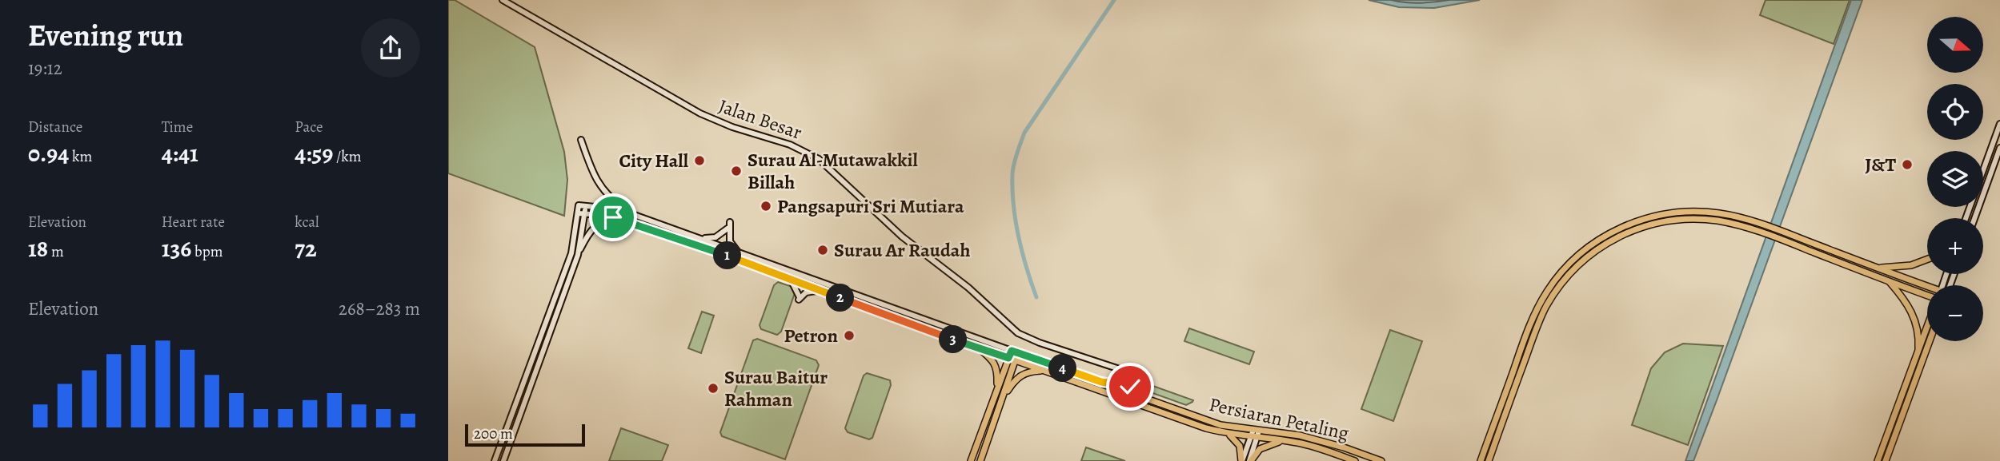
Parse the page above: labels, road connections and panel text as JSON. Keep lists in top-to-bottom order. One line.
{"streets":{"main road":["Jalan Besar","Persiaran Petaling"]},"places":["City Hall","J&T","Surau Al-Mutawakkil Billah","Pangsapuri Sri Mutiara","Surau Ar Raudah","Petron","Surau Baitur Rahman"],"scale_bar":"200 m","north":"right","page":{"heading":["Evening run","19:12"],"map_buttons":["+","−"],"stats":[["Distance","0.94 km"],["Time","4:41"],["Pace","4:59 /km"],["Elevation","18 m"],["Heart rate","136 bpm"],["kcal","72"]],"pins":["1","2","3","4"],"chart":["Elevation","268–283 m"],"scale":"200 m"}}
